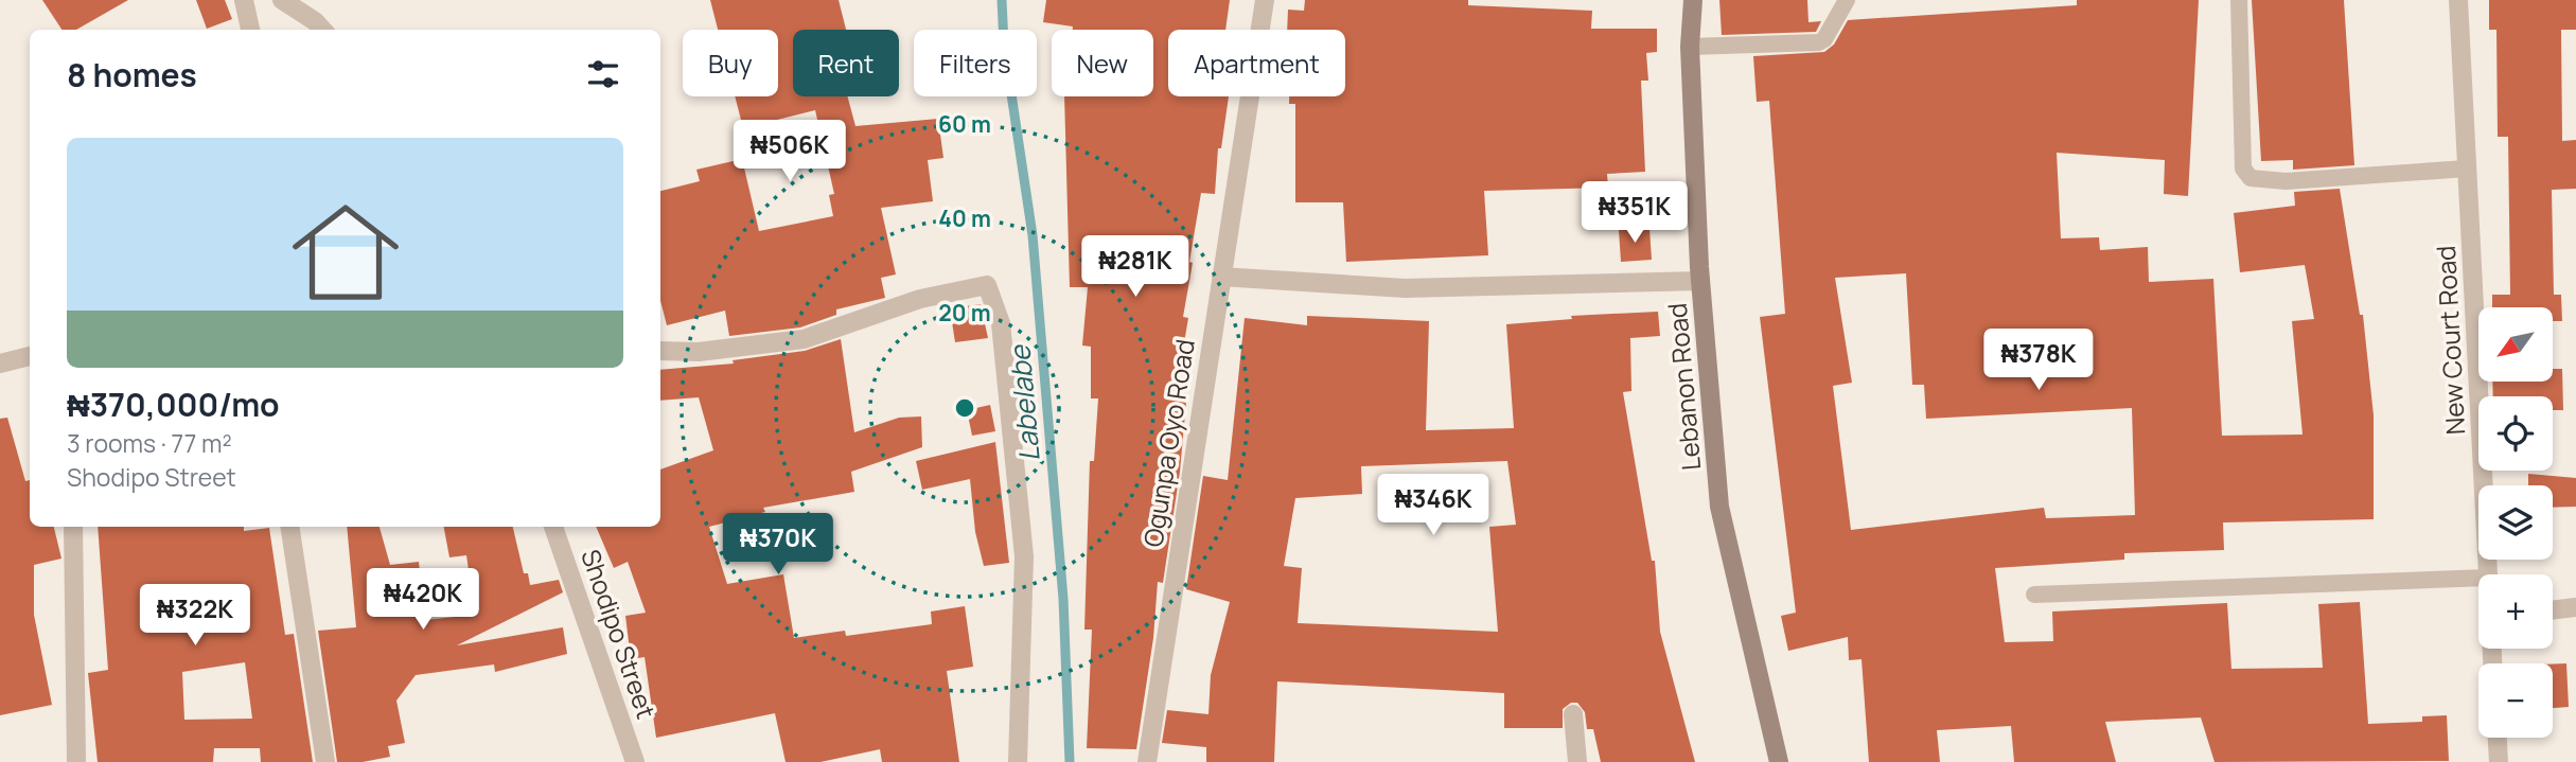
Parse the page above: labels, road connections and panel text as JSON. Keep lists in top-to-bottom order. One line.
{"streets":{"main road":["Lebanon Road"],"street":["New Court Road","Ogunpa Oyo Road","Shodipo Street"]},"water":["Labelabe"],"north":"bottom left","page":{"chip":["Buy","Rent","Filters","New","Apartment"],"heading":"8 homes","list":[{"name":"₦370,000/mo","note":"3 rooms · 77 m² · Shodipo Street"}],"price":["₦506K","₦351K","₦281K","₦378K","₦346K","₦370K","₦420K","₦322K"],"map_buttons":["+","−"]},"rings":["60 m","40 m","20 m"]}
